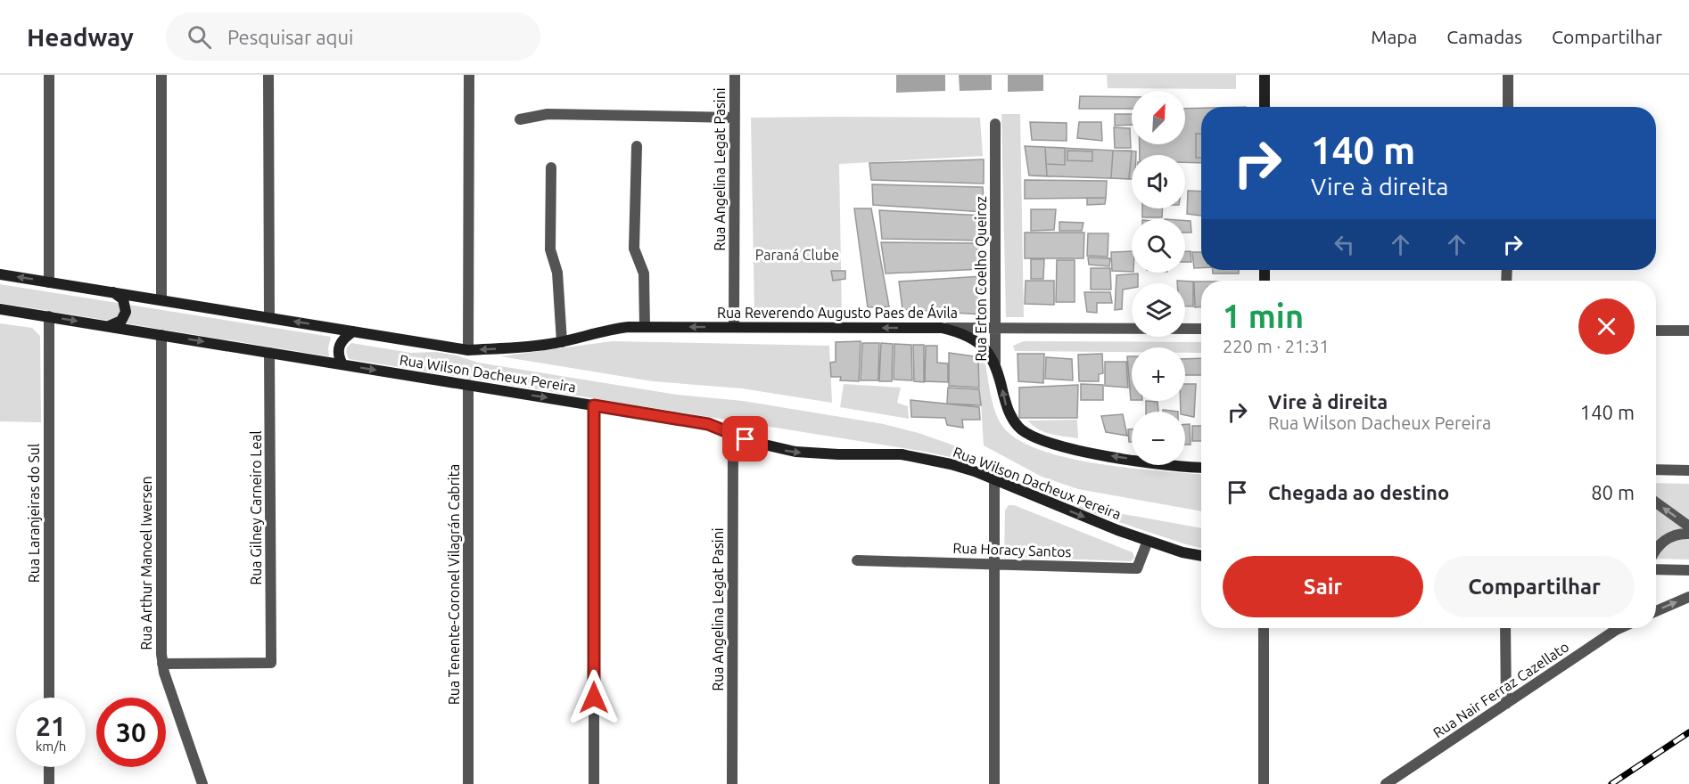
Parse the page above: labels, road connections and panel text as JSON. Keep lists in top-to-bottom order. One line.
{"streets":{"main road":["Rua Erton Coelho Queiroz","Rua Reverendo Augusto Paes de Ávila","Rua Wilson Dacheux Pereira"],"street":["Rua Angelina Legat Pasini","Rua Gilney Carneiro Leal","Rua Laranjeiras do Sul","Rua Horacy Santos","Rua Arthur Manoel Iwersen","Rua Tenente-Coronel Vilagrán Cabrita","Rua Nair Ferraz Cazellato"]},"crossings":[["Rua Angelina Legat Pasini","Rua Reverendo Augusto Paes de Ávila"],["Rua Angelina Legat Pasini","Rua Wilson Dacheux Pereira"],["Rua Erton Coelho Queiroz","Rua Reverendo Augusto Paes de Ávila"],["Rua Reverendo Augusto Paes de Ávila","Rua Wilson Dacheux Pereira"],["Rua Wilson Dacheux Pereira","Rua Gilney Carneiro Leal"],["Rua Wilson Dacheux Pereira","Rua Laranjeiras do Sul"],["Rua Wilson Dacheux Pereira","Rua Horacy Santos"],["Rua Wilson Dacheux Pereira","Rua Arthur Manoel Iwersen"],["Rua Wilson Dacheux Pereira","Rua Tenente-Coronel Vilagrán Cabrita"],["Rua Gilney Carneiro Leal","Rua Arthur Manoel Iwersen"]],"one_way":["Rua Erton Coelho Queiroz","Rua Reverendo Augusto Paes de Ávila"],"parks":["Paraná Clube"],"north":"top right","page":{"header":"Headway","search":"Pesquisar aqui","nav":["Mapa","Camadas","Compartilhar"],"map_buttons":["+","−"],"turn":["140 m","Vire à direita"],"heading":["1 min","220 m · 21:31"],"list":[{"name":"Vire à direita","note":"Rua Wilson Dacheux Pereira","value":"140 m"},{"name":"Chegada ao destino","value":"80 m"}],"buttons":["Sair","Compartilhar"],"speed":"21 km/h","limit":"30"}}
